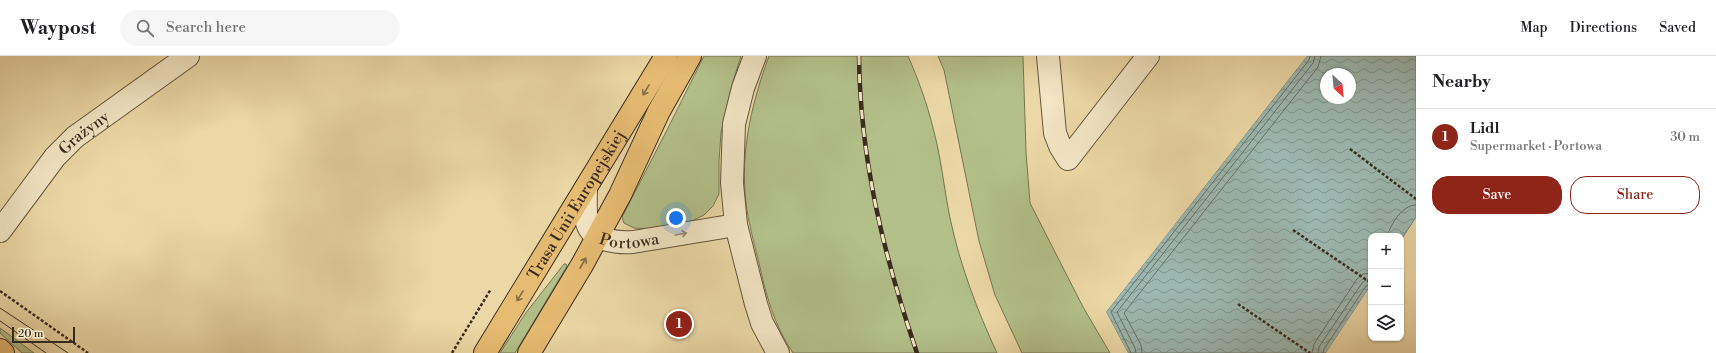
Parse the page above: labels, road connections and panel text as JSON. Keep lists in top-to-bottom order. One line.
{"streets":{"main road":["Trasa Unii Europejskiej"],"street":["Grażyny","Portowa"]},"crossings":[["Trasa Unii Europejskiej","Portowa"]],"one_way":["Portowa"],"scale_bar":"20 m","north":"bottom right","page":{"header":"Waypost","search":"Search here","nav":["Map","Directions","Saved"],"heading":"Nearby","list":[{"mark":"1","name":"Lidl","note":"Supermarket · Portowa","value":"30 m"}],"buttons":["Save","Share"],"map_buttons":["+","−"],"pins":"1","scale":"20 m"}}
